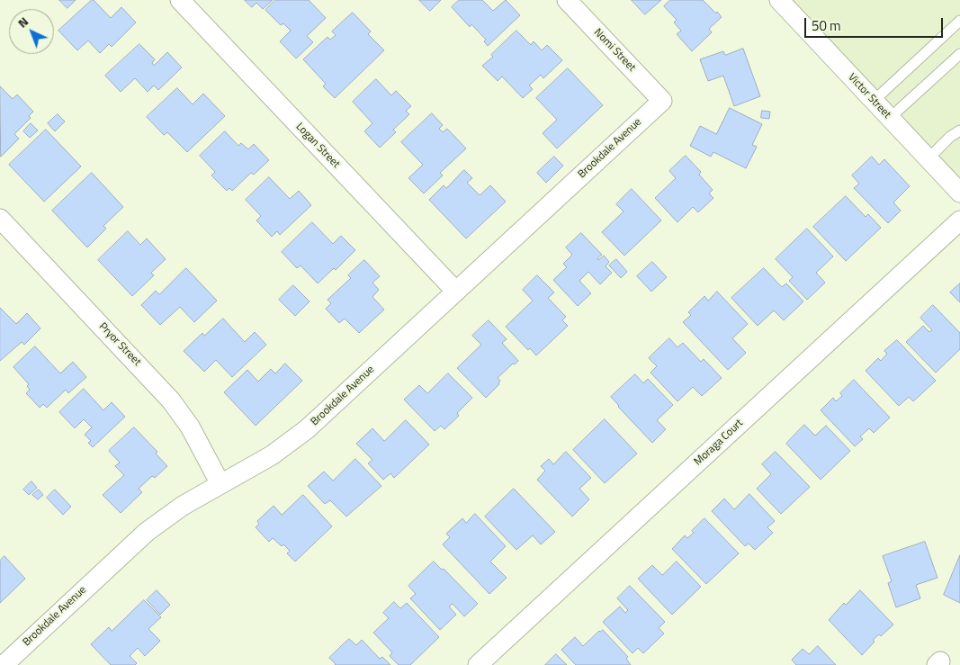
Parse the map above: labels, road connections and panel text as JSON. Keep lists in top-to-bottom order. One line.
{"streets":{"street":["Nomi Street","Victor Street","Logan Street","Brookdale Avenue","Pryor Street","Moraga Court"]},"crossings":[["Nomi Street","Brookdale Avenue"],["Logan Street","Brookdale Avenue"],["Brookdale Avenue","Pryor Street"]],"scale_bar":"50 m","north":"top left"}
